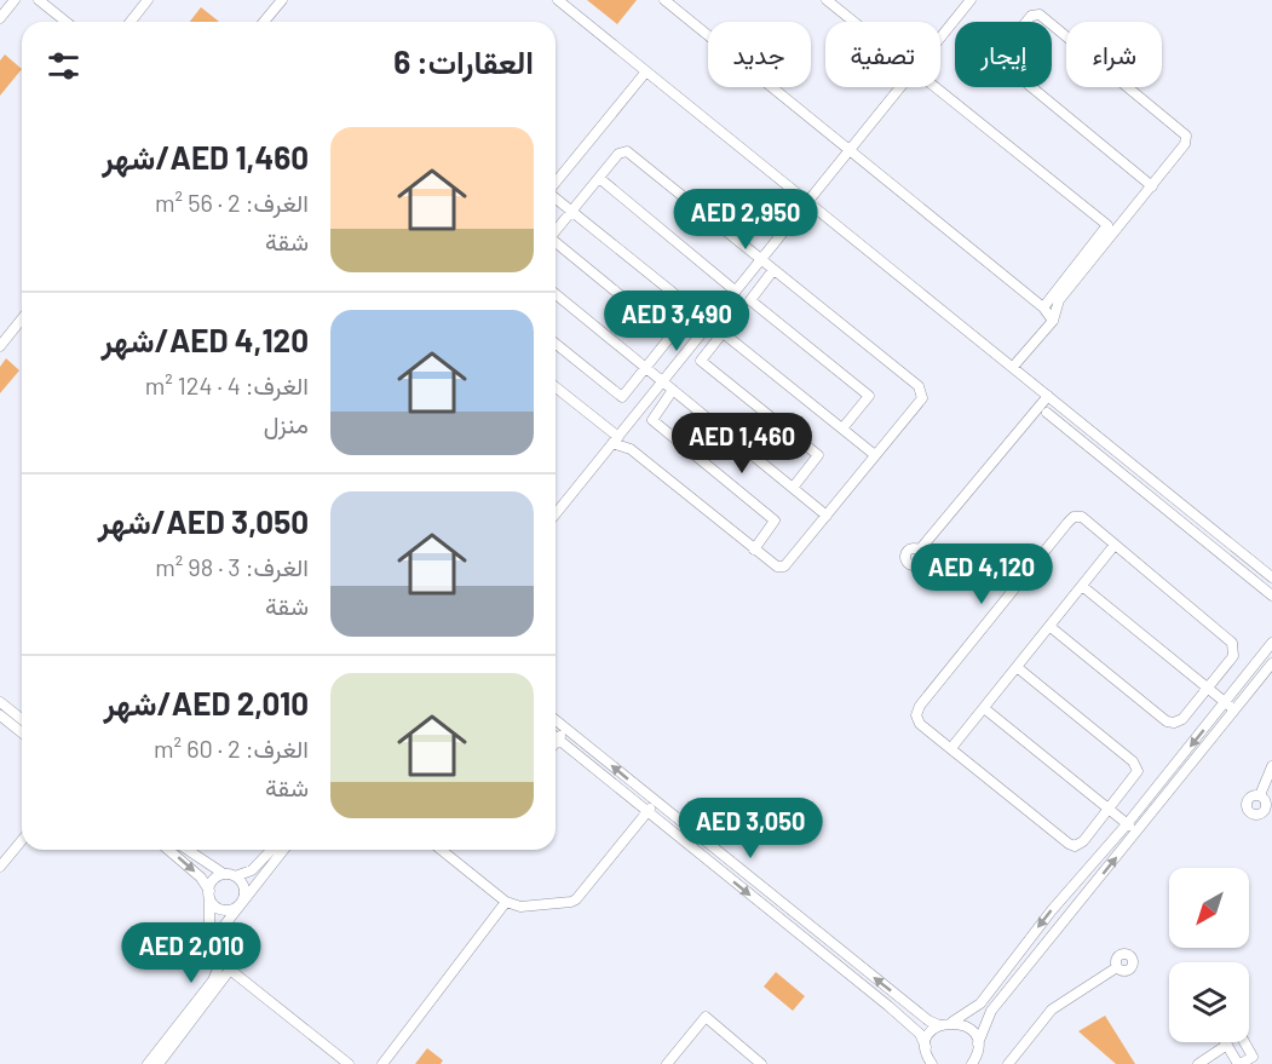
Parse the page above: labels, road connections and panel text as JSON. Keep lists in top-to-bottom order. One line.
{"north":"bottom left","page":{"chip":["شراء","إيجار","تصفية","جديد"],"heading":"العقارات: 6","list":[{"name":"AED 1,460/شهر","note":"الغرف: 2 · 56 m² · شقة"},{"name":"AED 4,120/شهر","note":"الغرف: 4 · 124 m² · منزل"},{"name":"AED 3,050/شهر","note":"الغرف: 3 · 98 m² · شقة"},{"name":"AED 2,010/شهر","note":"الغرف: 2 · 60 m² · شقة"}],"price":["AED 2,950","AED 3,490","AED 1,460","AED 4,120","AED 3,050","AED 2,010"]}}
